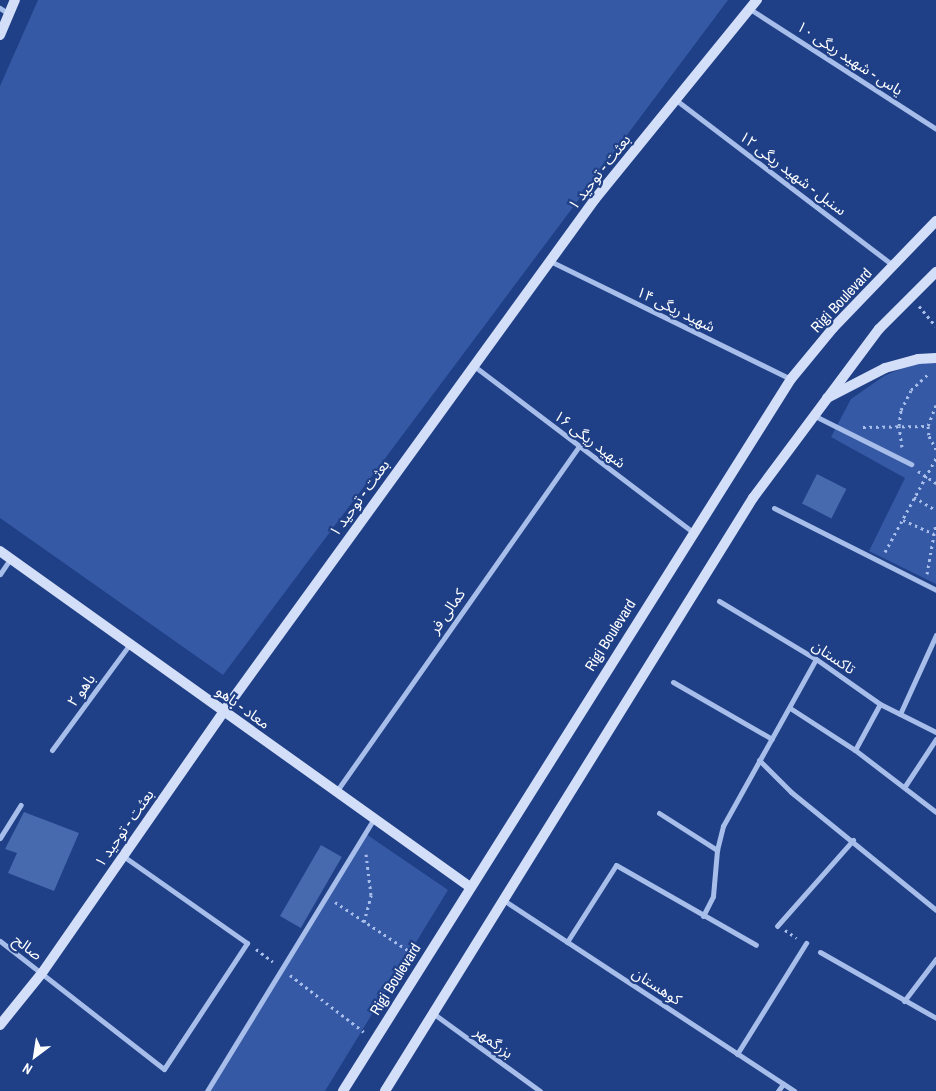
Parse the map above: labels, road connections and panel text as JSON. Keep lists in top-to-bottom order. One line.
{"streets":{"main road":["بعثت - توحید ۱","Rigi Boulevard","معاد - باهو"],"street":["یاس - شهید ریگی ۱۰","سنبل - شهید ریگی ۱۲","شهید ریگی ۱۴","شهید ریگی ۱۶","کمالی فر","تاکستان","باهو ۲","صالح","کوهستان","بزرگمهر"]},"crossings":[["یاس - شهید ریگی ۱۰","بعثت - توحید ۱"],["بعثت - توحید ۱","سنبل - شهید ریگی ۱۲"],["بعثت - توحید ۱","شهید ریگی ۱۴"],["بعثت - توحید ۱","شهید ریگی ۱۶"],["بعثت - توحید ۱","معاد - باهو"],["بعثت - توحید ۱","صالح"],["سنبل - شهید ریگی ۱۲","Rigi Boulevard"],["Rigi Boulevard","شهید ریگی ۱۴"],["Rigi Boulevard","شهید ریگی ۱۶"],["Rigi Boulevard","معاد - باهو"],["شهید ریگی ۱۶","کمالی فر"],["کمالی فر","معاد - باهو"],["باهو ۲","معاد - باهو"]],"north":"bottom left"}
